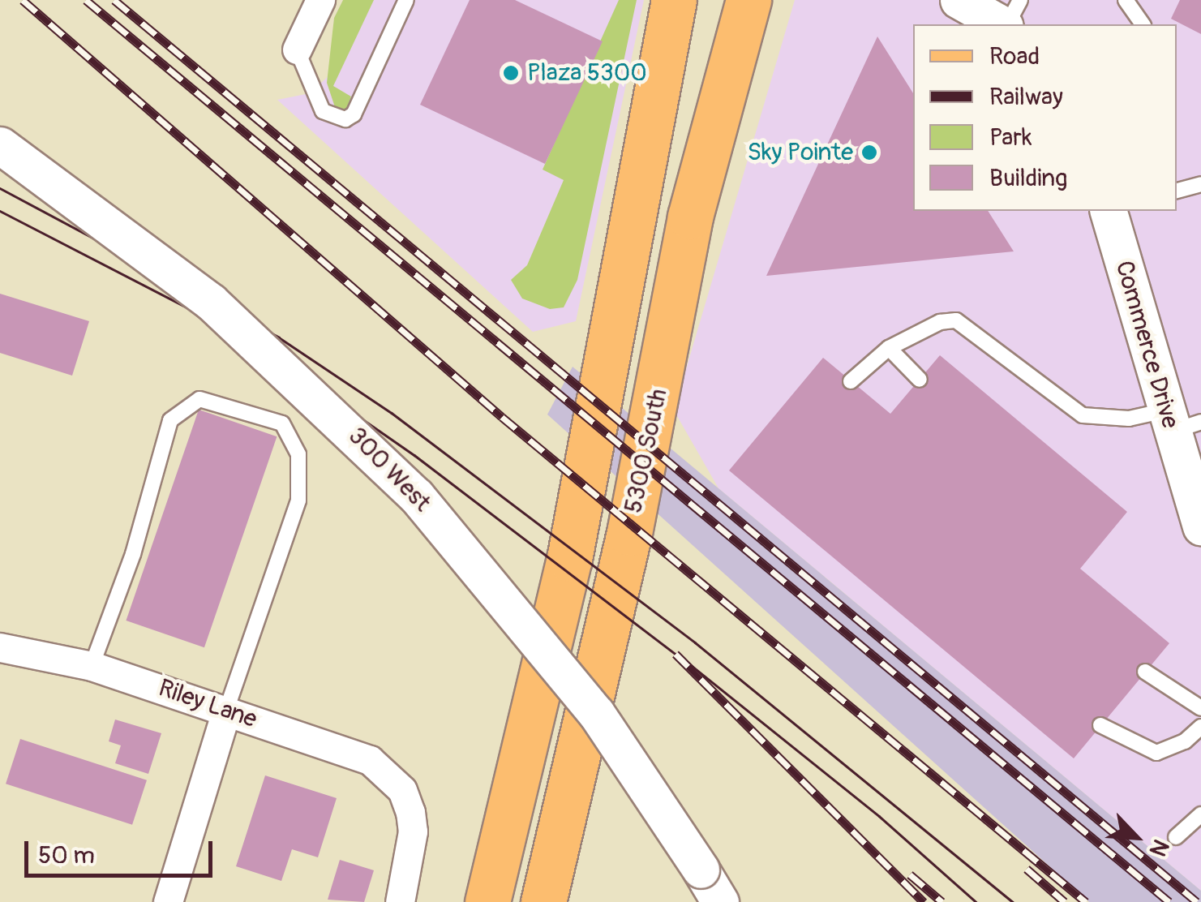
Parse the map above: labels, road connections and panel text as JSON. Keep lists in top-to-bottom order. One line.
{"streets":{"main road":["5300 South"],"street":["Commerce Drive","300 West","Riley Lane"]},"places":["Plaza 5300","Sky Pointe"],"legend":["Road","Railway","Park","Building"],"scale_bar":"50 m","north":"bottom right"}
